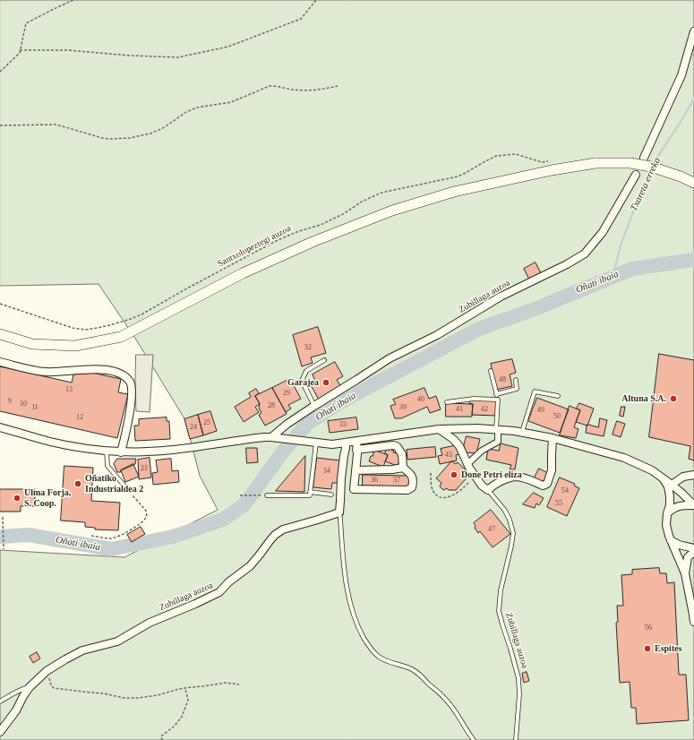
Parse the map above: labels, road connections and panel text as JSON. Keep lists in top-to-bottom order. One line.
{"streets":{"street":["Zubillaga auzoa"],"path":["Santxolopeztegi auzoa"]},"water":["Txareta erreka","Oñati ibaia"],"places":["Garajea","Altuna S.A.","Done Petri eliza","Oñatiko Industrialdea 2","Ulma Forja, S. Coop.","Espites"],"house_numbers":["32","48","13","29","40","9","10","28","11","39","41","42","49","50","12","25","33","24","43","21","34","36","37","54","55","47","56"]}
